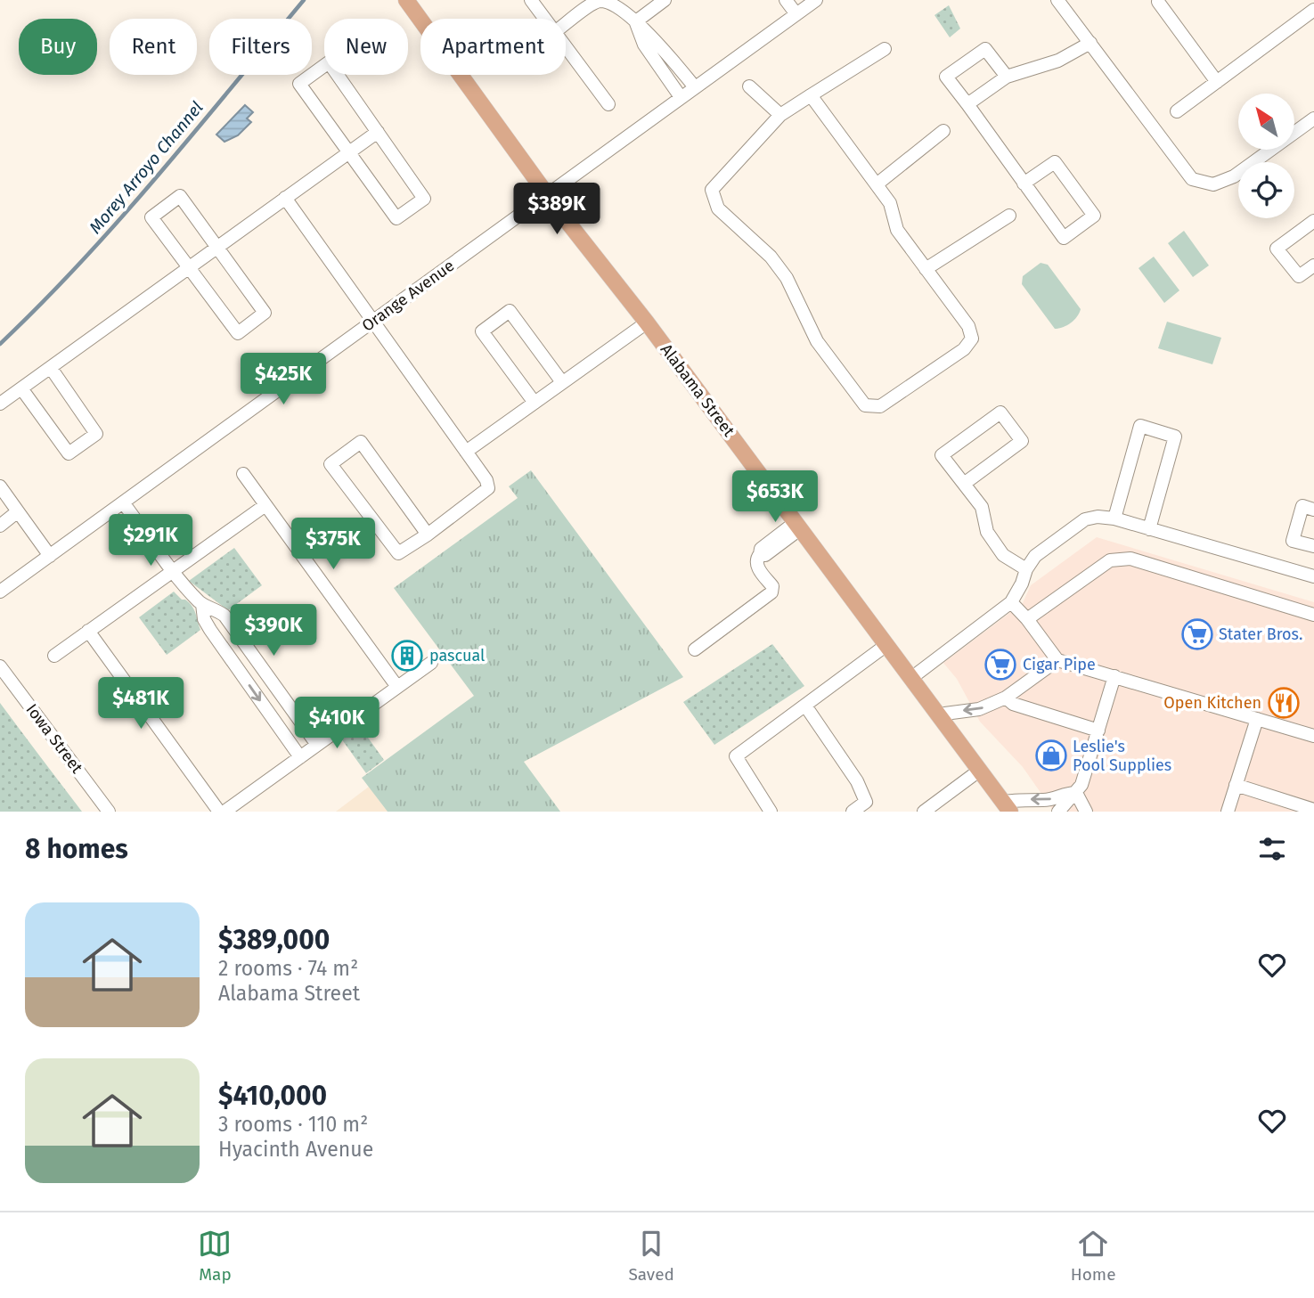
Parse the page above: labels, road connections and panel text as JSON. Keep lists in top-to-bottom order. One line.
{"streets":{"main road":["Alabama Street"],"street":["Orange Avenue","Iowa Street"]},"crossings":[["Orange Avenue","Alabama Street"]],"water":["Morey Arroyo Channel"],"places":{"supermarket":["Stater Bros.","Cigar Pipe"],"building":["pascual"],"restaurant":["Open Kitchen"],"shop":["Leslie's Pool Supplies"]},"north":"top left","page":{"chip":["Buy","Rent","Filters","New","Apartment"],"price":["$389K","$425K","$653K","$291K","$375K","$390K","$481K","$410K"],"heading":"8 homes","list":[{"name":"$389,000","note":"2 rooms · 74 m² · Alabama Street"},{"name":"$410,000","note":"3 rooms · 110 m² · Hyacinth Avenue"}],"tabs":["Map","Saved","Home"]}}
